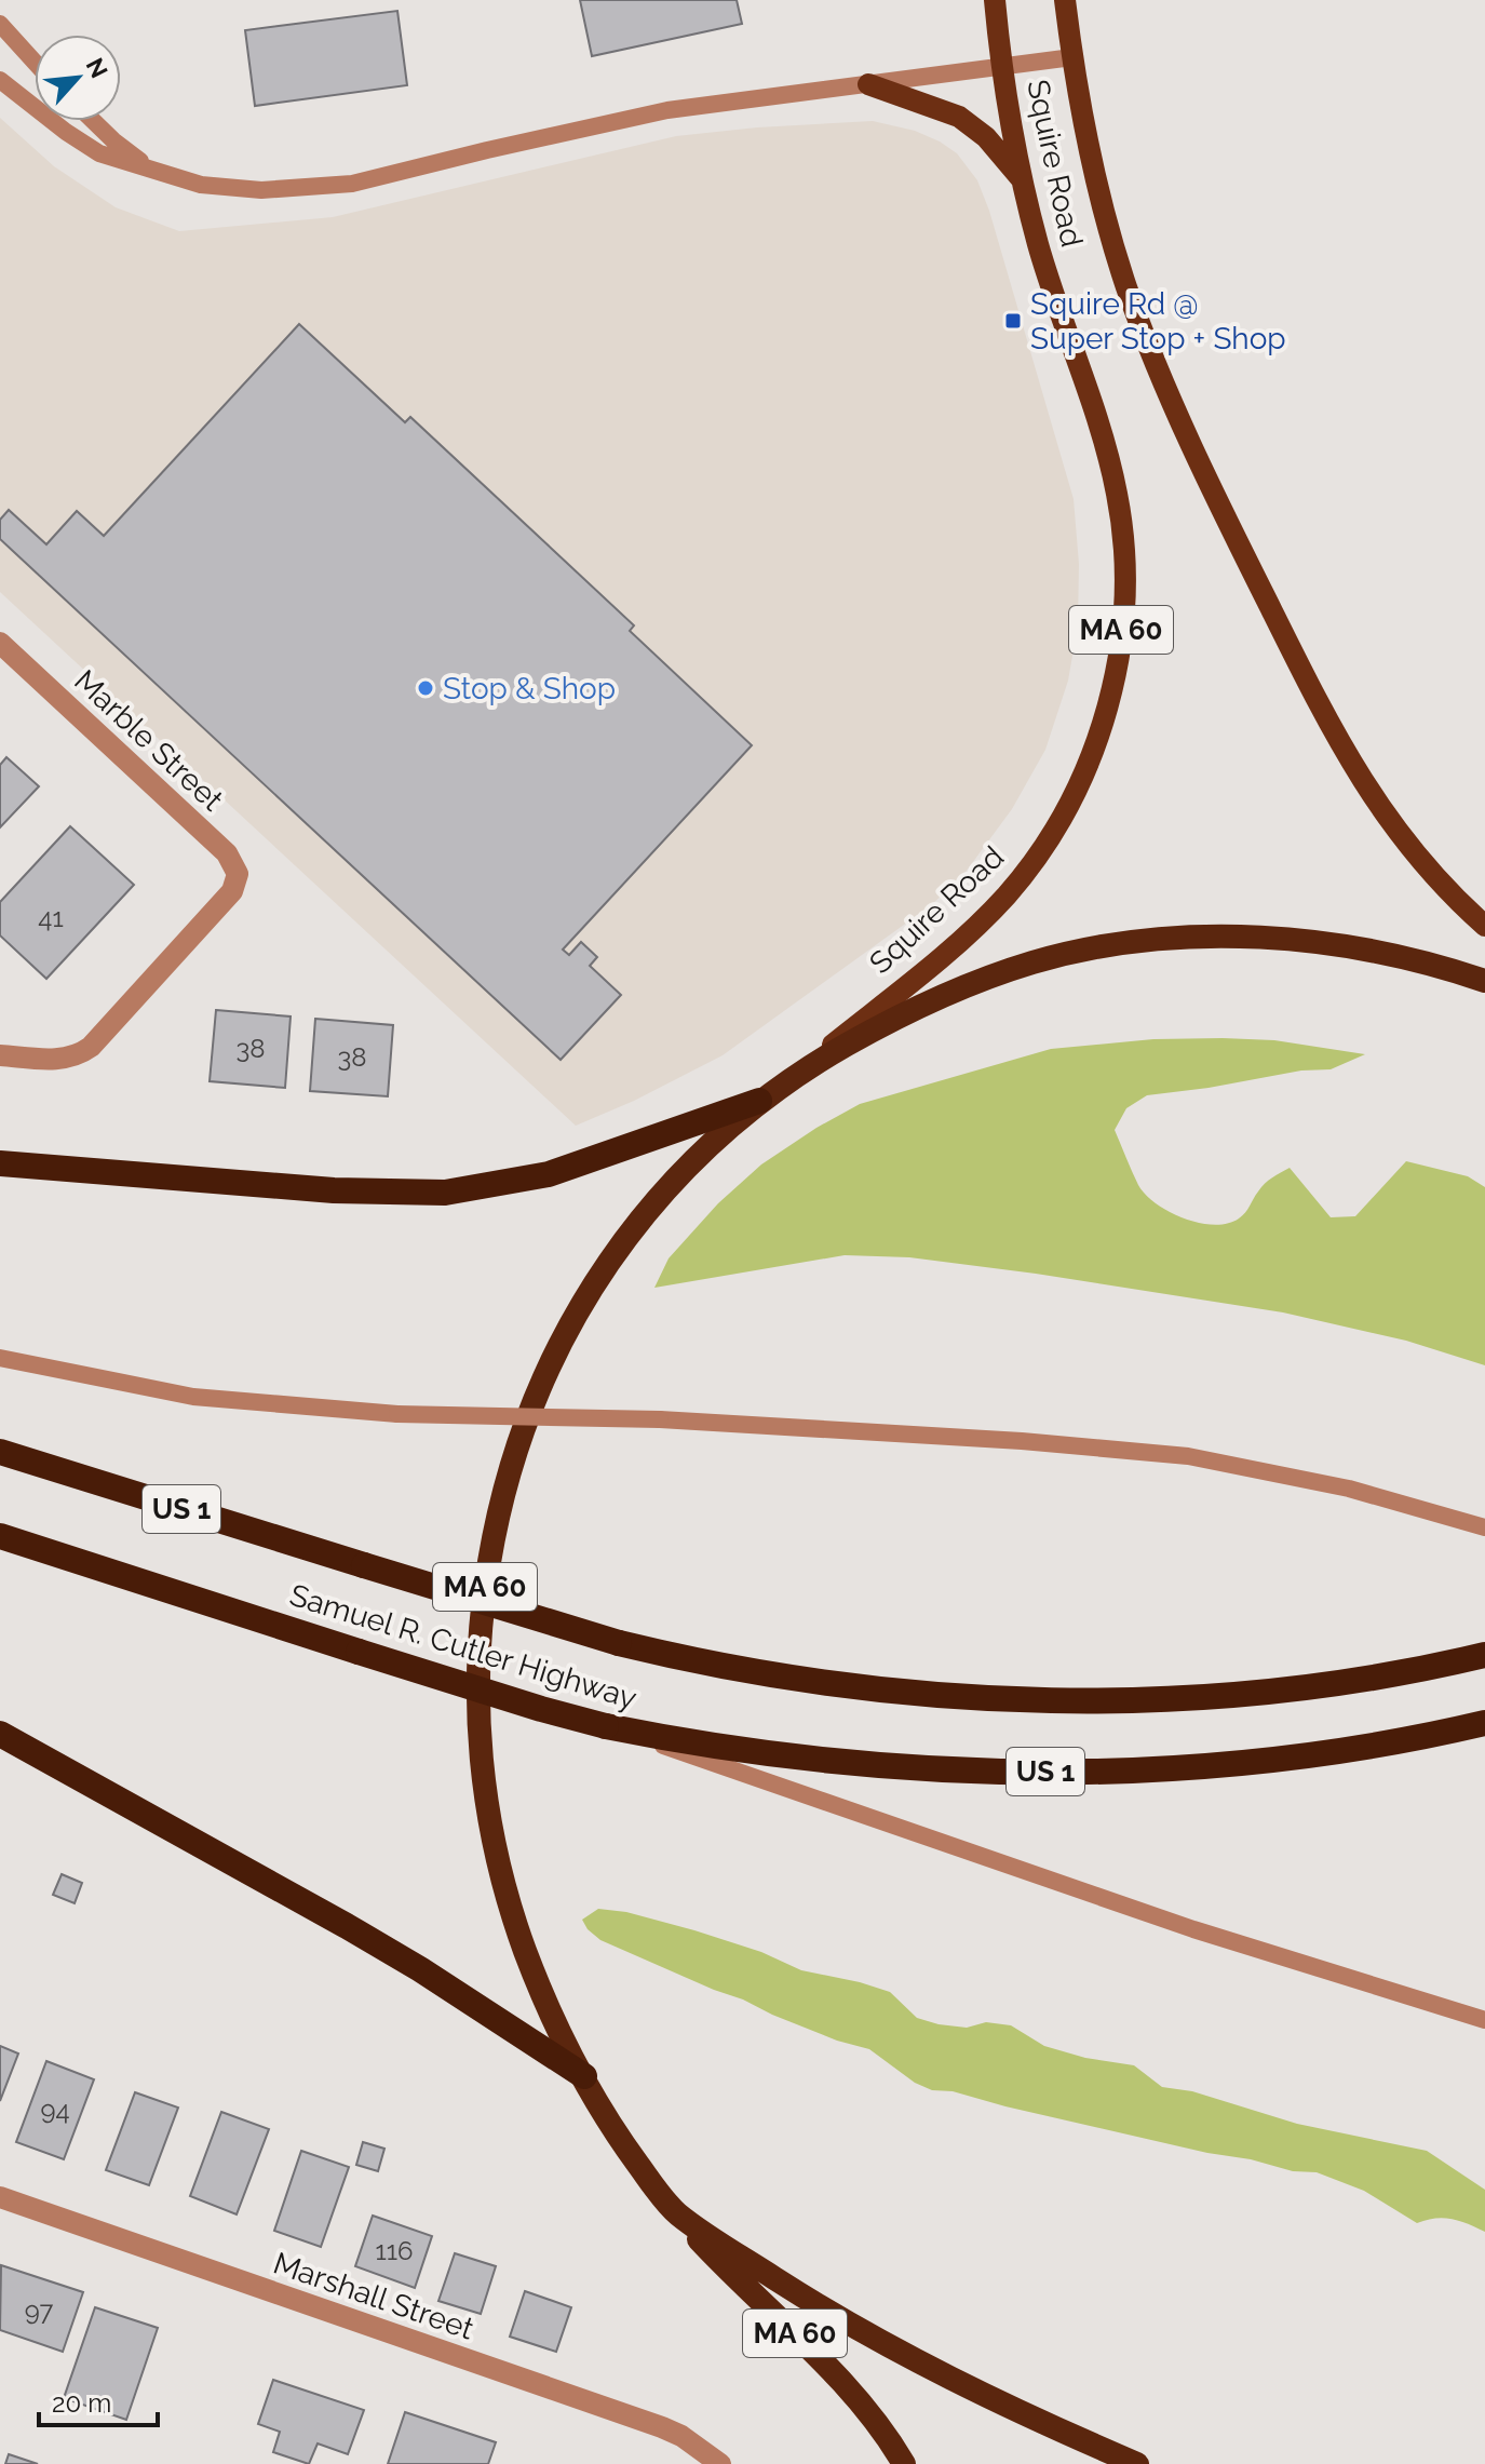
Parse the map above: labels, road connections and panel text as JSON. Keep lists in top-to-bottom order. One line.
{"streets":{"highway":["MA 60","US 1","Samuel R. Cutler Highway"],"main road":["Squire Road"],"street":["Marble Street","Marshall Street"]},"crossings":[["Squire Road","MA 60"]],"places":{"transit":["Squire Rd @ Super Stop + Shop"],"other":["Stop & Shop"]},"house_numbers":["41","38","38","94","116","97"],"scale_bar":"20 m","north":"top right"}
